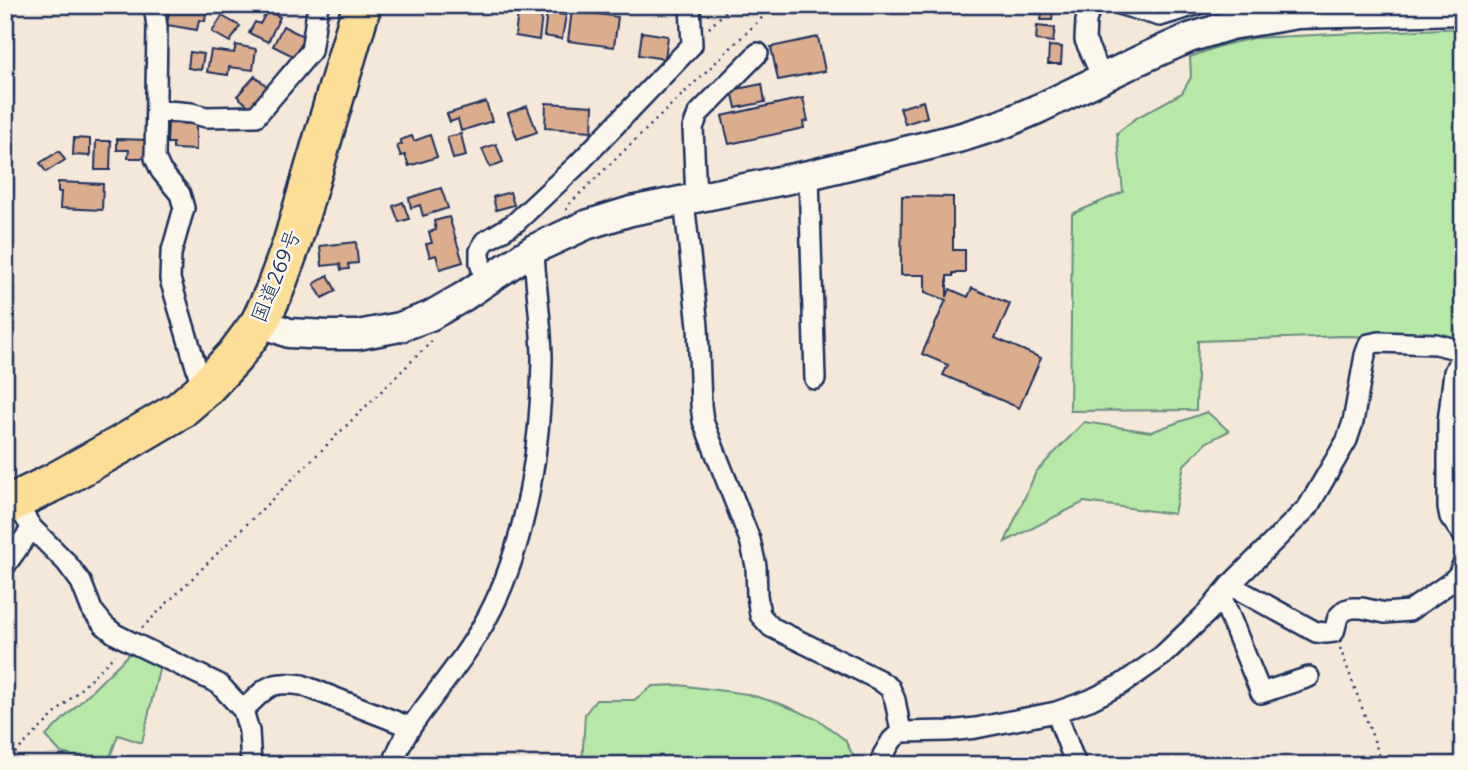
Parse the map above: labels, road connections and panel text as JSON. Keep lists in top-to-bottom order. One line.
{"streets":{"highway":["国道269号"]}}
